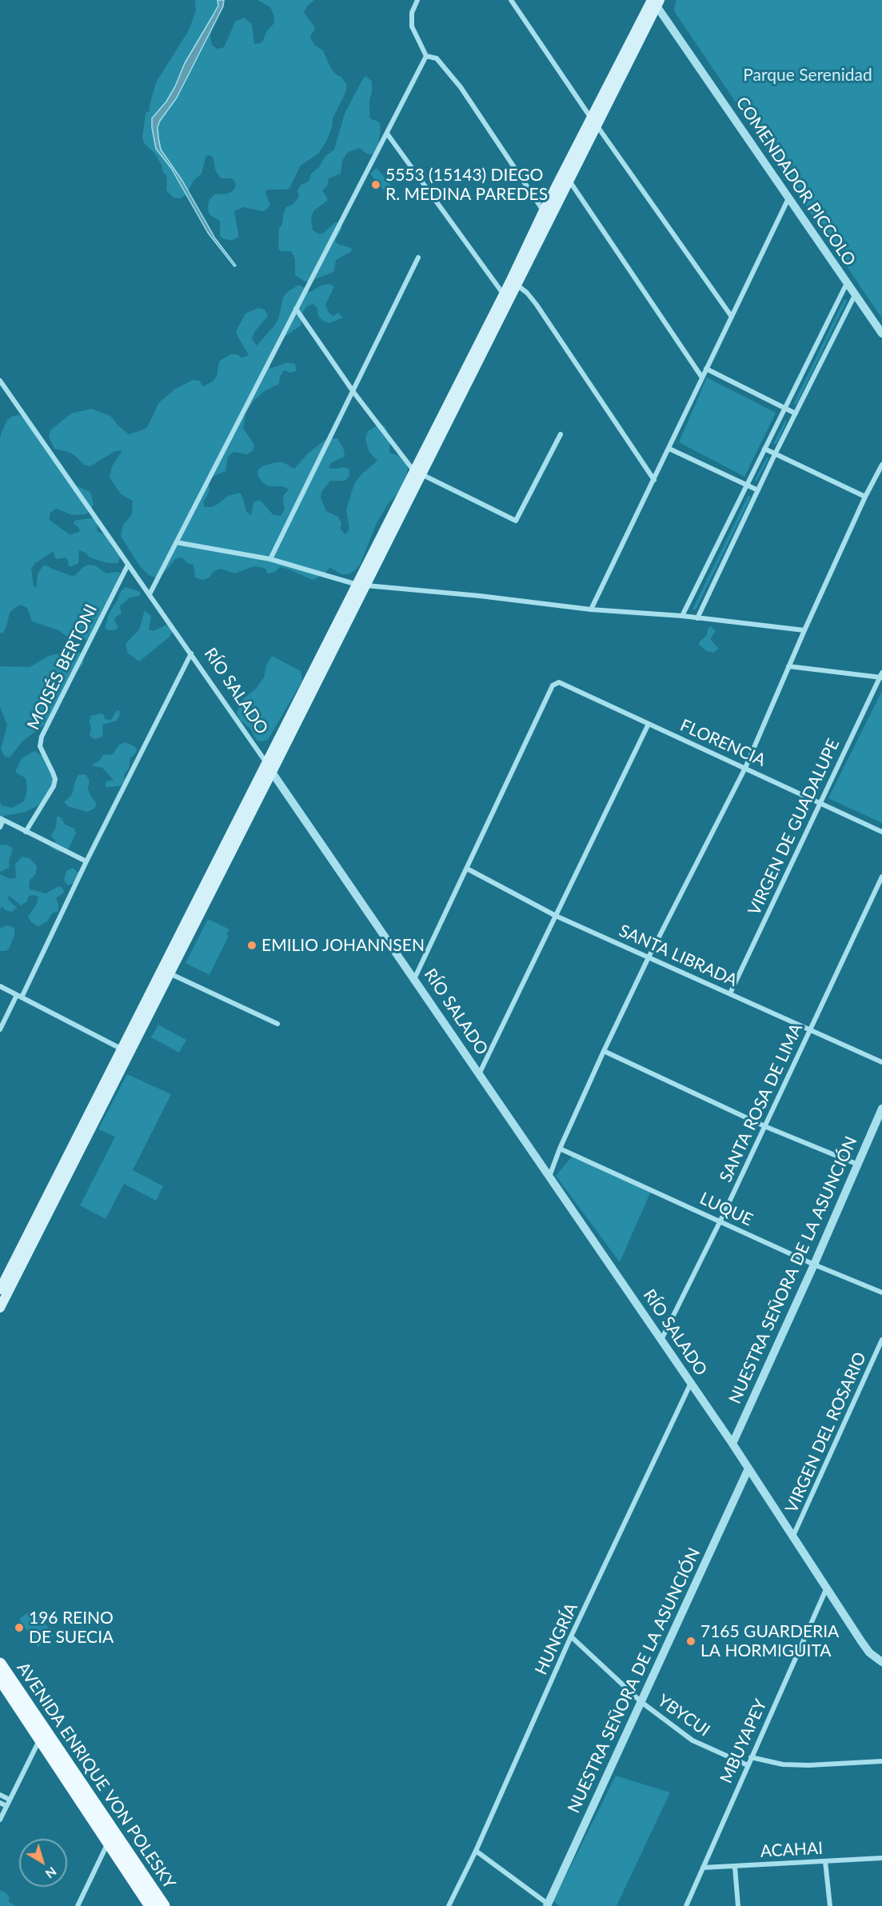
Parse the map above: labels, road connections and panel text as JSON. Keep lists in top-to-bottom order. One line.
{"streets":{"main road":["AVENIDA ENRIQUE VON POLESKY"],"street":["COMENDADOR PICCOLO","MOISÉS BERTONI","RÍO SALADO","FLORENCIA","VIRGEN DE GUADALUPE","SANTA LIBRADA","SANTA ROSA DE LIMA","LUQUE","NUESTRA SEÑORA DE LA ASUNCIÓN","VIRGEN DEL ROSARIO","HUNGRÍA","YBYCUI","MBUYAPEY","ACAHAI"]},"crossings":[["MOISÉS BERTONI","RÍO SALADO"],["RÍO SALADO","SANTA ROSA DE LIMA"],["RÍO SALADO","NUESTRA SEÑORA DE LA ASUNCIÓN"],["RÍO SALADO","VIRGEN DEL ROSARIO"],["RÍO SALADO","HUNGRÍA"],["RÍO SALADO","MBUYAPEY"],["FLORENCIA","VIRGEN DE GUADALUPE"],["FLORENCIA","SANTA LIBRADA"],["VIRGEN DE GUADALUPE","SANTA LIBRADA"],["SANTA LIBRADA","SANTA ROSA DE LIMA"],["SANTA ROSA DE LIMA","LUQUE"],["LUQUE","NUESTRA SEÑORA DE LA ASUNCIÓN"],["NUESTRA SEÑORA DE LA ASUNCIÓN","YBYCUI"],["HUNGRÍA","YBYCUI"],["YBYCUI","MBUYAPEY"],["MBUYAPEY","ACAHAI"]],"parks":["Parque Serenidad"],"places":["5553 (15143) DIEGO R. MEDINA PAREDES","EMILIO JOHANNSEN","196 REINO DE SUECIA","7165 GUARDERIA LA HORMIGUITA"],"north":"bottom right"}
